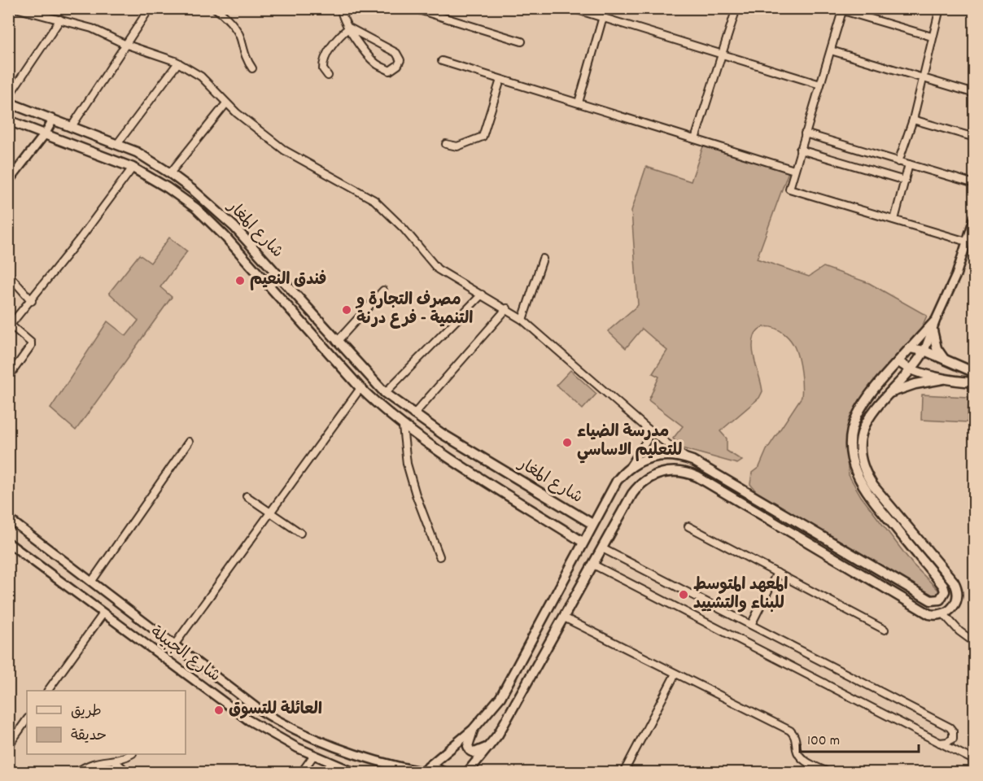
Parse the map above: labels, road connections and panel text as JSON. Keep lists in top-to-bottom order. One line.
{"streets":{"main road":["شارع المغار"],"street":["شارع الجبيلة"]},"places":["فندق النعيم","مصرف التجارة و التنمية - فرع درنة","مدرسة الضياء للتعليم الاساسي","المعهد المتوسط للبناء والتشييد","العائلة للتسوق"],"legend":["طريق","حديقة"],"scale_bar":"100 m"}
